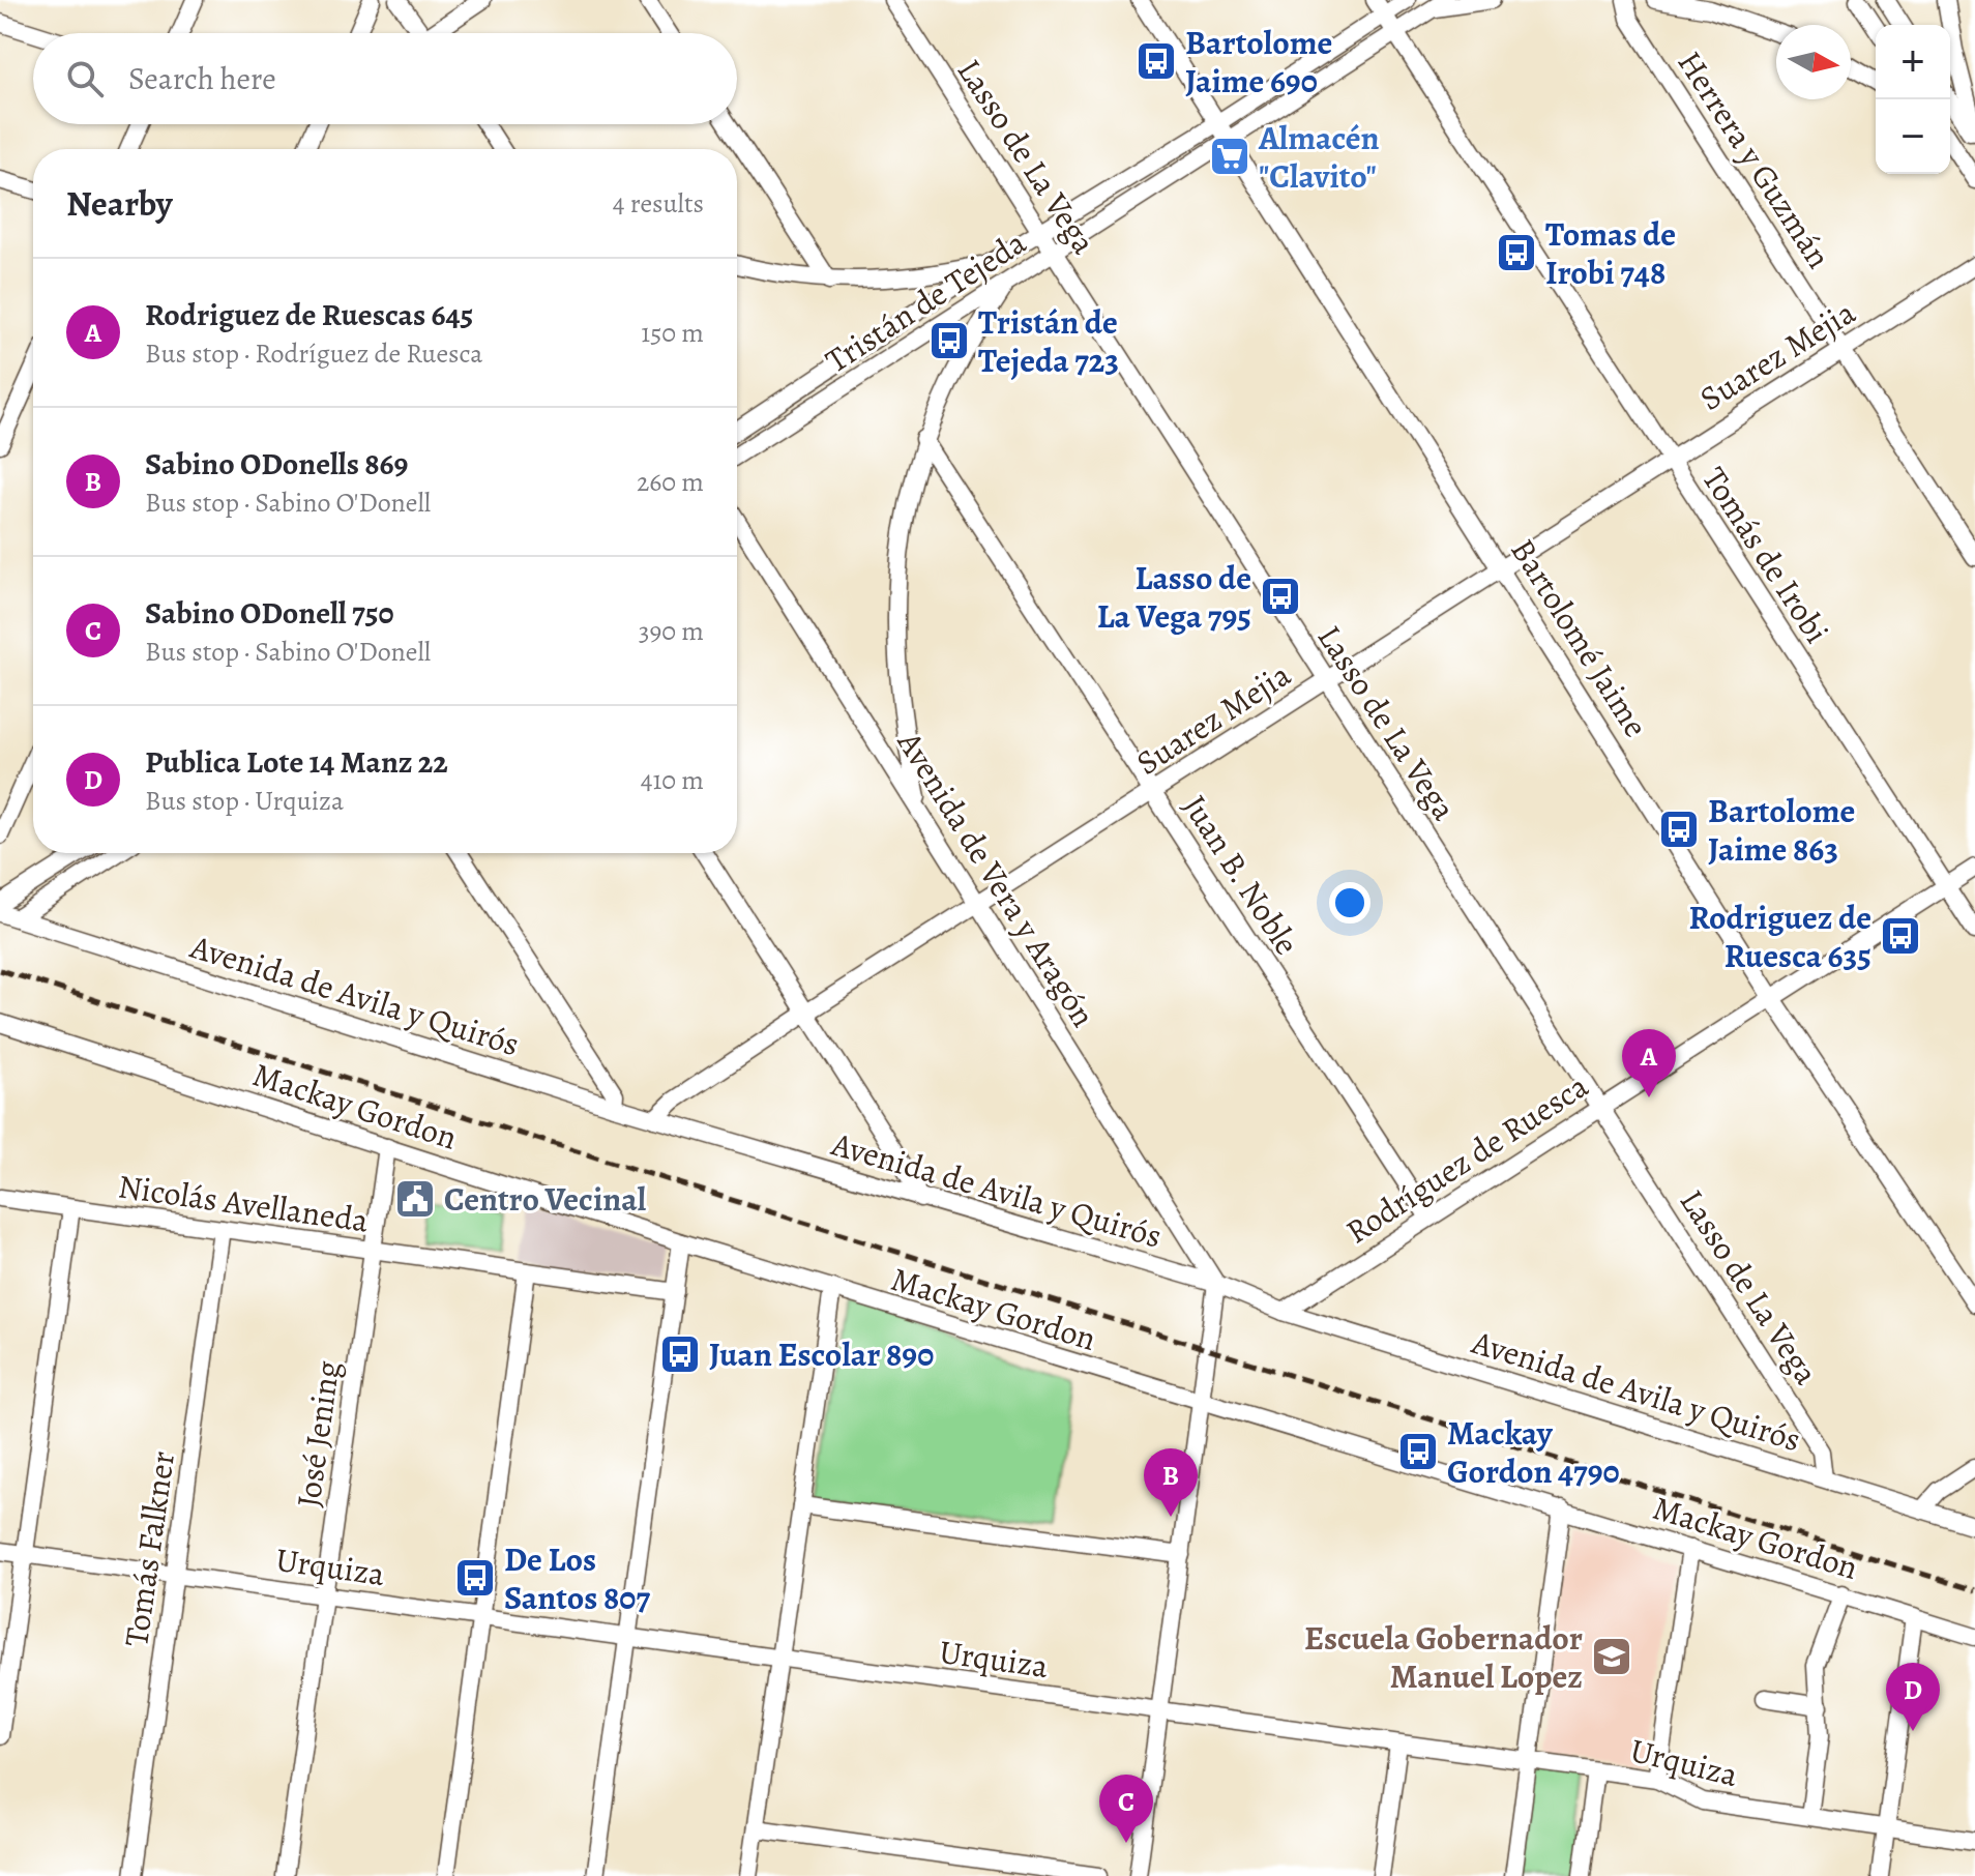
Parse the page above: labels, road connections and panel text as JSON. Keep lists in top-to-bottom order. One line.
{"streets":{"street":["Lasso de La Vega","Herrera y Guzmán","Tristán de Tejeda","Suarez Mejia","Tomás de Irobi","Bartolomé Jaime","Juan B. Noble","Avenida de Vera y Aragón","Avenida de Avila y Quirós","Mackay Gordon","Rodríguez de Ruesca","Nicolás Avellaneda","José Jening","Tomás Falkner","Urquiza"]},"crossings":[["Lasso de La Vega","Tristán de Tejeda"],["Lasso de La Vega","Suarez Mejia"],["Lasso de La Vega","Avenida de Avila y Quirós"],["Lasso de La Vega","Rodríguez de Ruesca"],["Herrera y Guzmán","Suarez Mejia"],["Tristán de Tejeda","Tomás de Irobi"],["Tristán de Tejeda","Bartolomé Jaime"],["Suarez Mejia","Tomás de Irobi"],["Suarez Mejia","Bartolomé Jaime"],["Suarez Mejia","Juan B. Noble"],["Suarez Mejia","Avenida de Vera y Aragón"],["Suarez Mejia","Avenida de Avila y Quirós"],["Tomás de Irobi","Rodríguez de Ruesca"],["Bartolomé Jaime","Rodríguez de Ruesca"],["Juan B. Noble","Rodríguez de Ruesca"],["Avenida de Vera y Aragón","Avenida de Avila y Quirós"],["Avenida de Avila y Quirós","Rodríguez de Ruesca"],["Mackay Gordon","José Jening"],["Nicolás Avellaneda","José Jening"],["Nicolás Avellaneda","Tomás Falkner"],["José Jening","Urquiza"],["Tomás Falkner","Urquiza"]],"places":{"bus stop":["Bartolome Jaime 690","Tomas de Irobi 748","Tristán de Tejeda 723","Lasso de La Vega 795","Bartolome Jaime 863","Rodriguez de Ruesca 635","Juan Escolar 890","Mackay Gordon 4790","De Los Santos 807"],"supermarket":["Almacén \"Clavito\""],"public building":["Centro Vecinal"],"school or university":["Escuela Gobernador Manuel Lopez"]},"north":"right","page":{"map_buttons":["+","−"],"search":"Search here","heading":["Nearby","4 results"],"list":[{"mark":"A","name":"Rodriguez de Ruescas 645","note":"Bus stop · Rodríguez de Ruesca","value":"150 m"},{"mark":"B","name":"Sabino ODonells 869","note":"Bus stop · Sabino O'Donell","value":"260 m"},{"mark":"C","name":"Sabino ODonell 750","note":"Bus stop · Sabino O'Donell","value":"390 m"},{"mark":"D","name":"Publica Lote 14 Manz 22","note":"Bus stop · Urquiza","value":"410 m"}],"pins":["A","B","D","C"]}}
